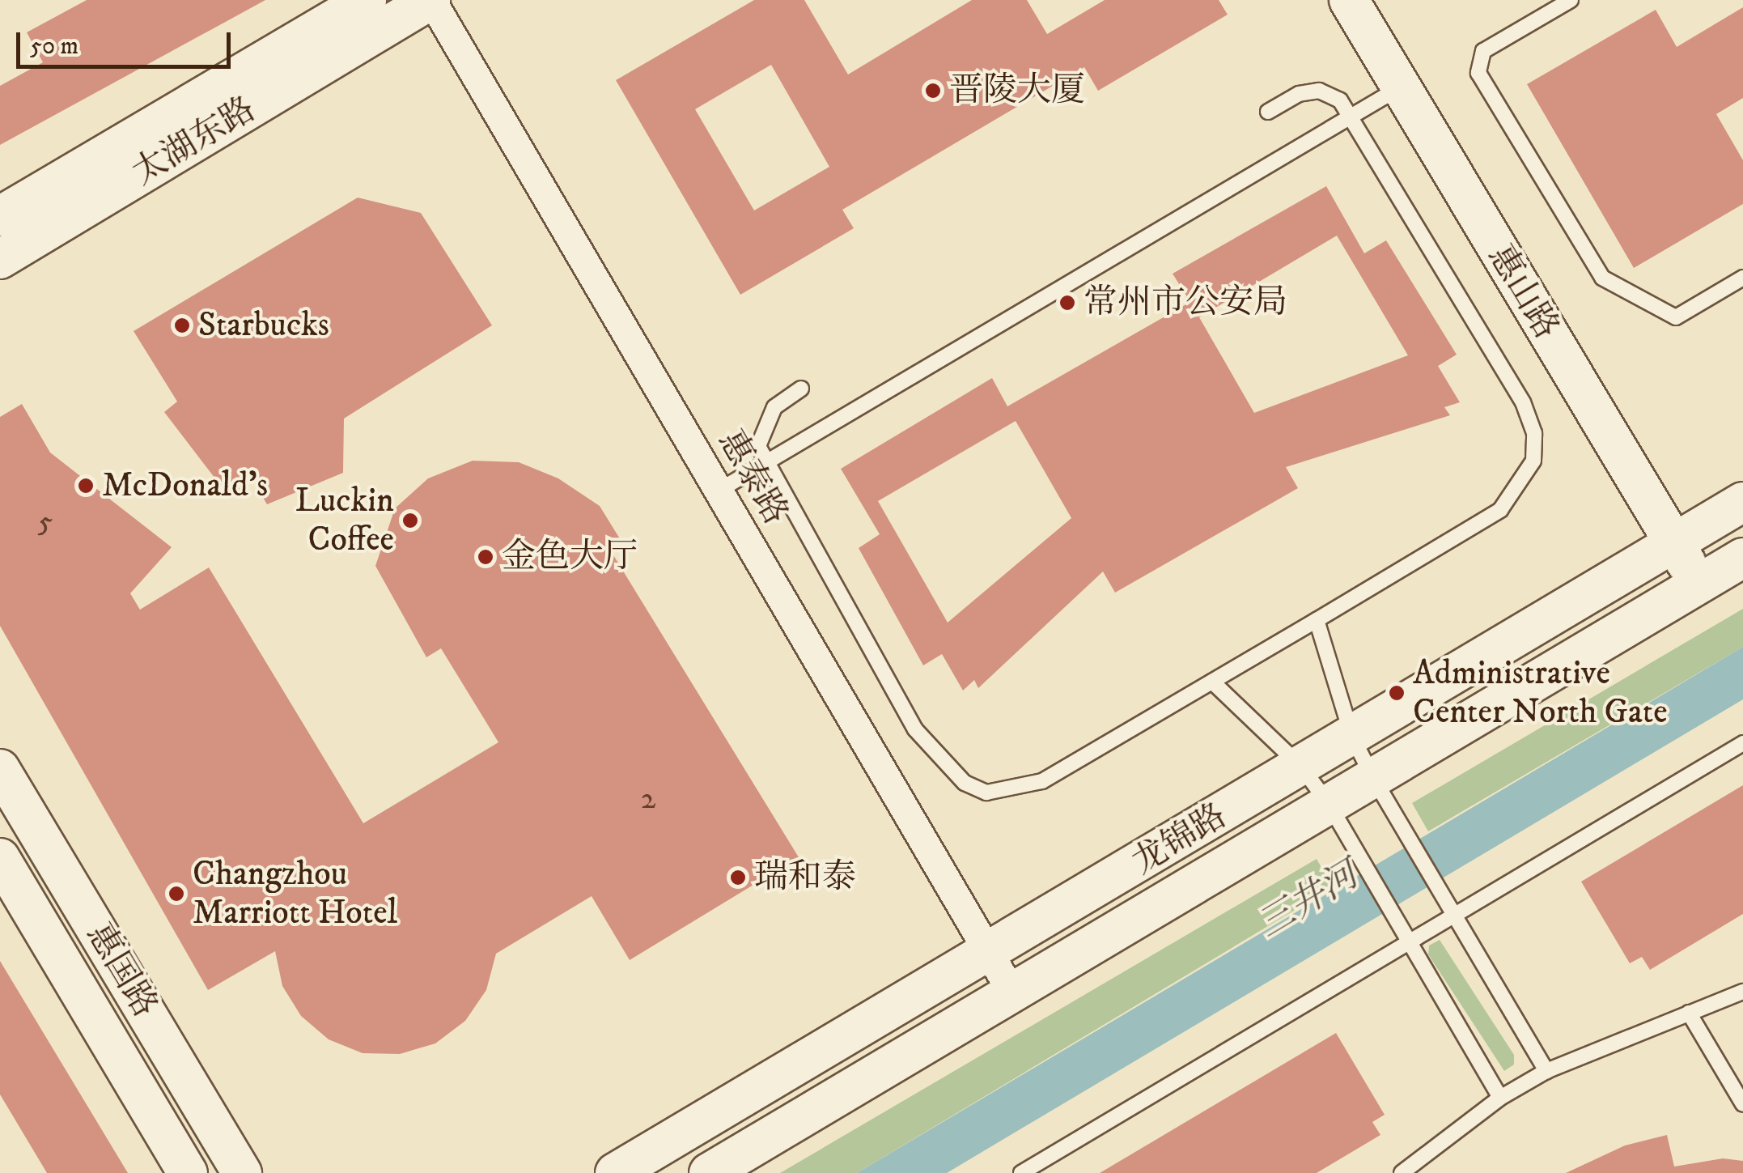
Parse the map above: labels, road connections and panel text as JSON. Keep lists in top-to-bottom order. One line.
{"streets":{"main road":["太湖东路","惠山路","龙锦路","惠国路"],"street":["惠泰路"]},"crossings":[["太湖东路","惠泰路"],["惠山路","龙锦路"],["惠泰路","龙锦路"]],"water":["三井河"],"places":["晋陵大厦","常州市公安局","Starbucks","McDonald's","Luckin Coffee","金色大厅","Administrative Center North Gate","瑞和泰","Changzhou Marriott Hotel"],"house_numbers":["5","2"],"scale_bar":"50 m"}
